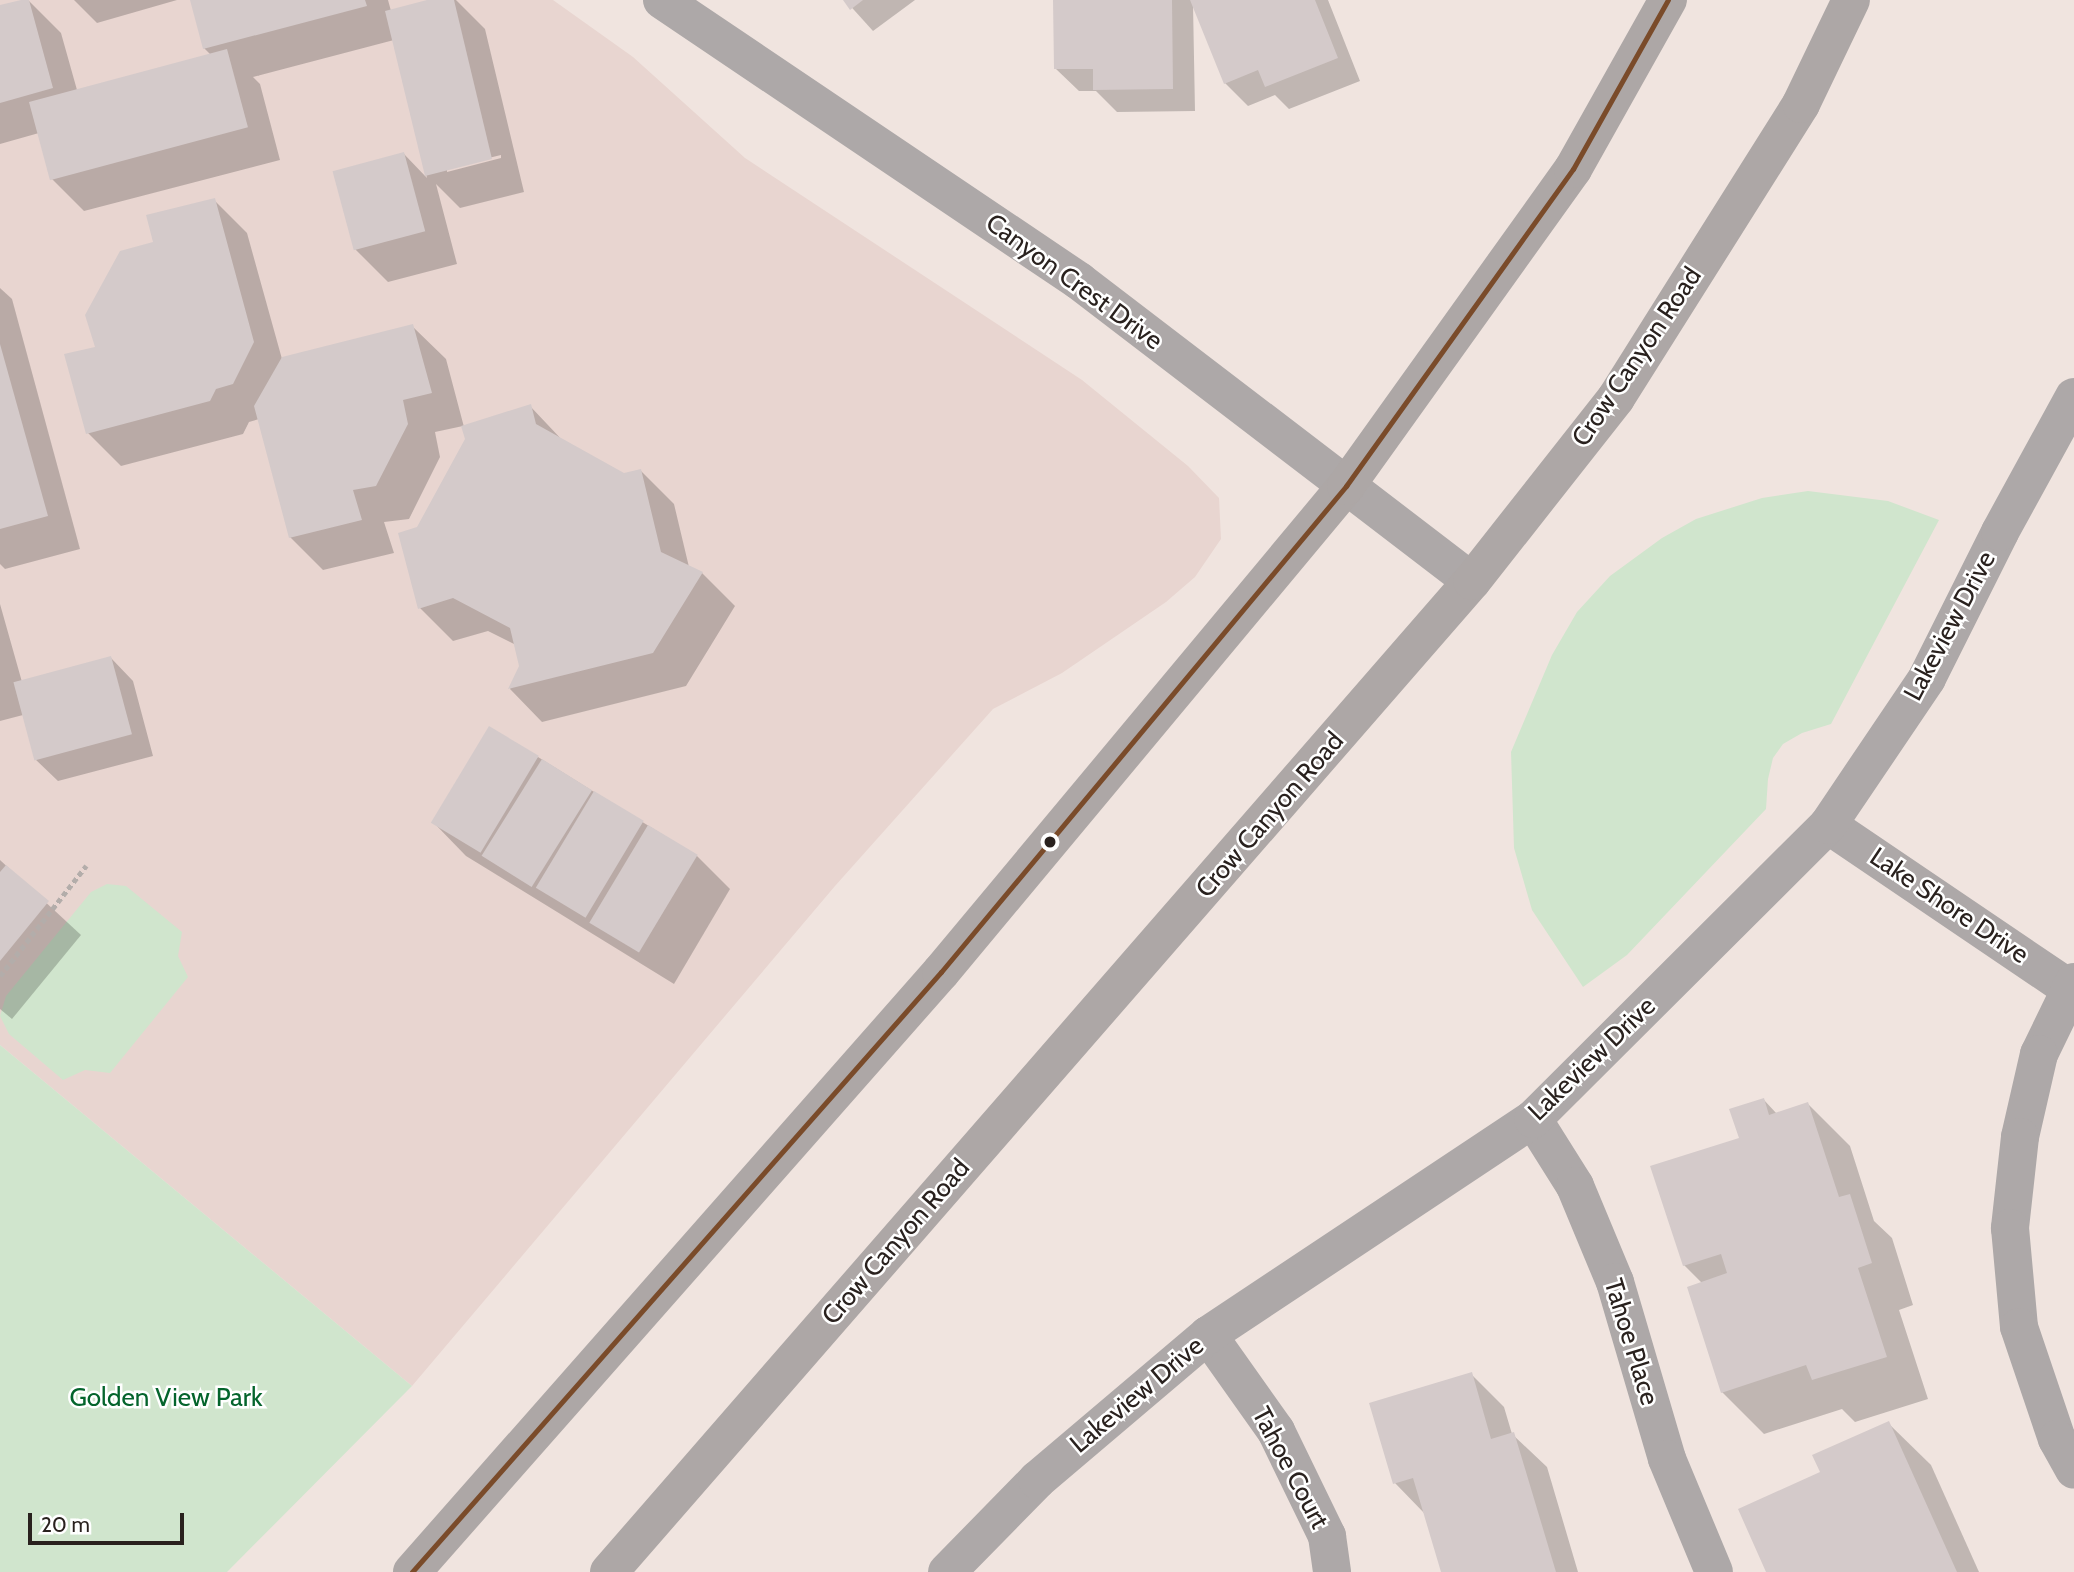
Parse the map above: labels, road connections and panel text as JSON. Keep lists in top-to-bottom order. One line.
{"streets":{"main road":["Crow Canyon Road"],"street":["Canyon Crest Drive","Lakeview Drive","Lake Shore Drive","Tahoe Place","Tahoe Court"]},"crossings":[["Canyon Crest Drive","Crow Canyon Road"],["Lakeview Drive","Lake Shore Drive"],["Lakeview Drive","Tahoe Place"],["Lakeview Drive","Tahoe Court"]],"parks":["Golden View Park"],"scale_bar":"20 m"}
